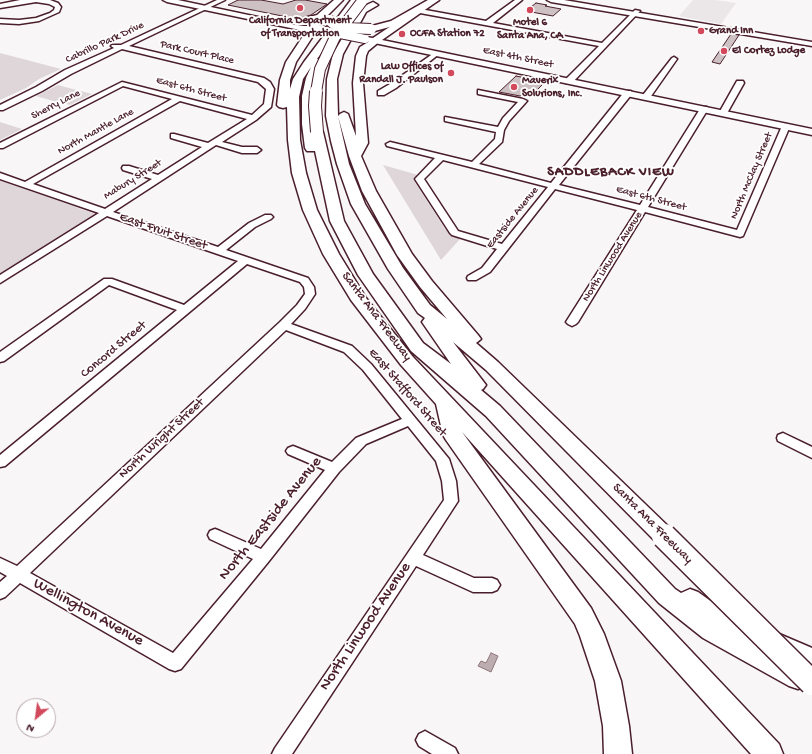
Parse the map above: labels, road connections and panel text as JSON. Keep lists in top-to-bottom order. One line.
{"streets":{"highway":["Santa Ana Freeway"],"main road":["East 4th Street"],"street":["Cabrillo Park Drive","Park Court Place","East 6th Street","Sherry Lane","North Mantle Lane","North McClay Street","Mabury Street","Eastside Avenue","East Fruit Street","North Linwood Avenue","Concord Street","East Stafford Street","North Wright Street","North Eastside Avenue","Wellington Avenue"]},"crossings":[["Cabrillo Park Drive","Park Court Place"],["Cabrillo Park Drive","East 4th Street"],["Park Court Place","Mabury Street"],["East 4th Street","North McClay Street"],["East 4th Street","Eastside Avenue"],["East 4th Street","North Linwood Avenue"],["East 6th Street","Sherry Lane"],["East 6th Street","North Mantle Lane"],["East 6th Street","North McClay Street"],["East 6th Street","Mabury Street"],["East 6th Street","Eastside Avenue"],["East 6th Street","North Linwood Avenue"],["North Mantle Lane","East Fruit Street"],["Mabury Street","East Fruit Street"],["East Fruit Street","Concord Street"],["East Fruit Street","North Wright Street"],["North Linwood Avenue","East Stafford Street"],["East Stafford Street","North Wright Street"],["East Stafford Street","North Eastside Avenue"],["North Wright Street","Wellington Avenue"],["North Eastside Avenue","Wellington Avenue"]],"districts":["SADDLEBACK VIEW"],"places":["California Department of Transportation","Motel 6 Santa Ana, CA","Grand Inn","OCFA Station 72","El Cortez Lodge","Law Offices of Randall J. Paulson","Maverix Solurions, Inc."],"north":"bottom left"}
